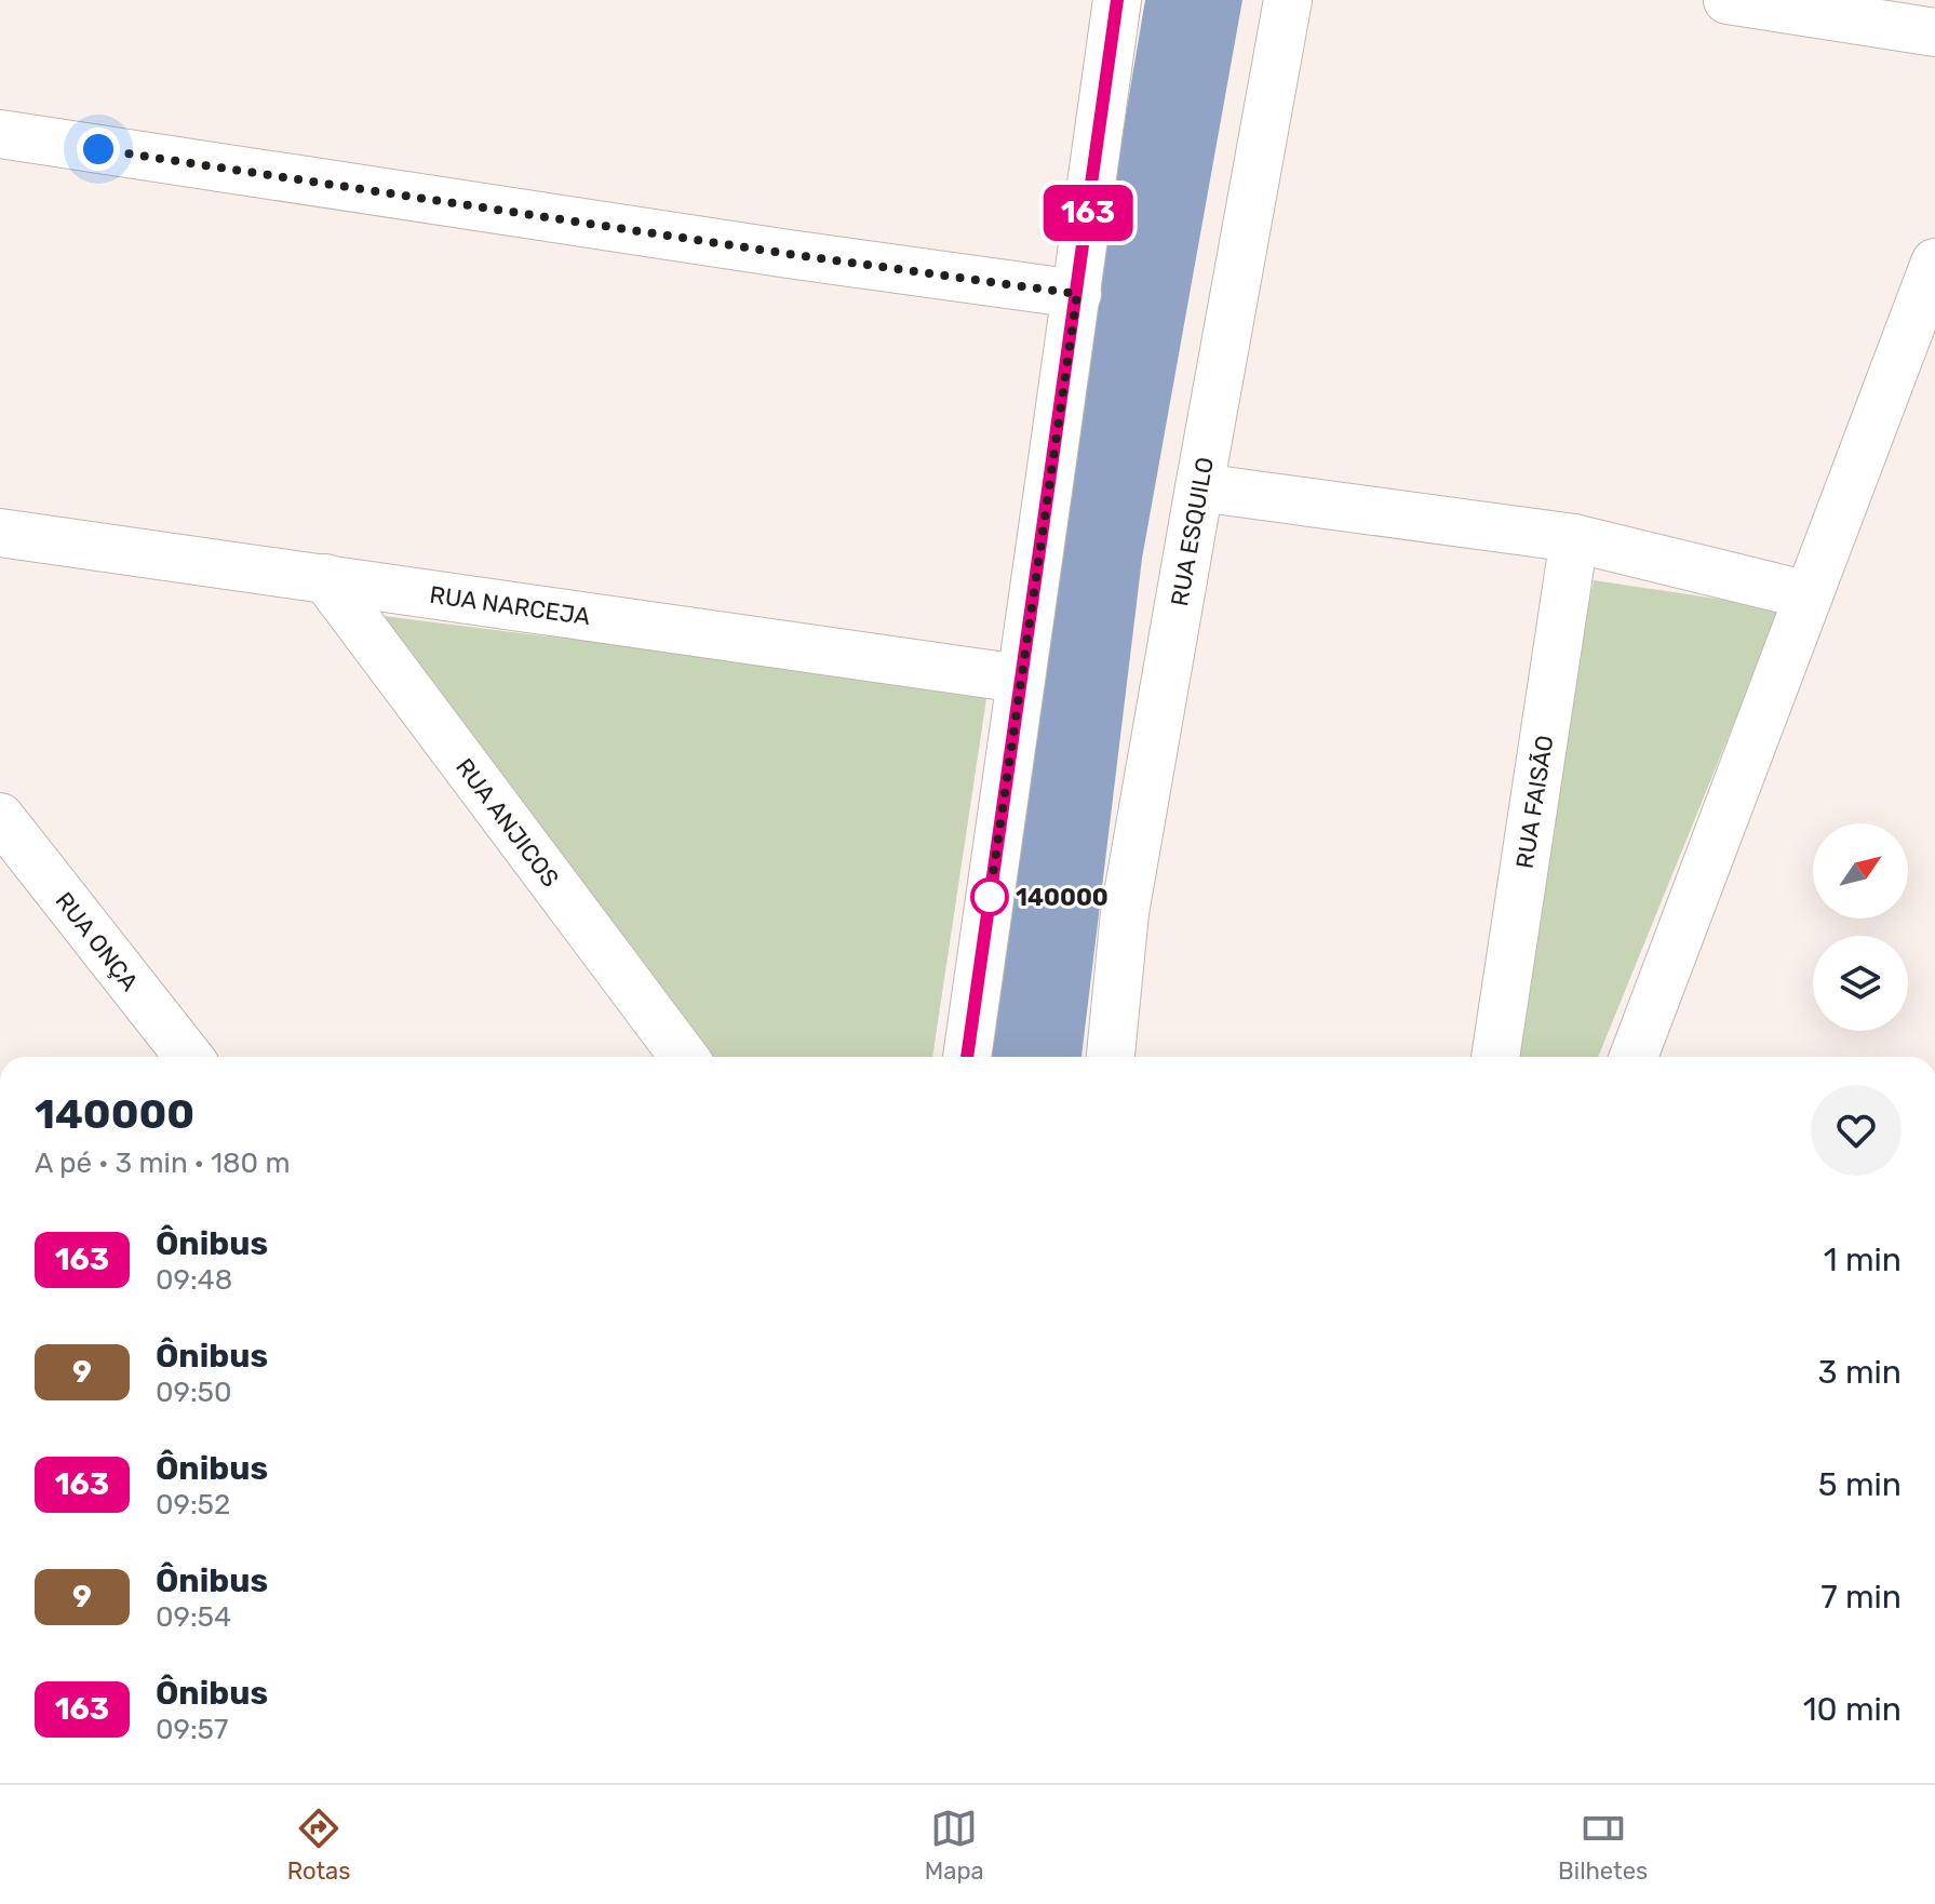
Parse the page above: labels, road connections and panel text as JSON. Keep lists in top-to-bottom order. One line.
{"streets":{"street":["RUA ESQUILO","RUA NARCEJA","RUA FAISÃO","RUA ANJICOS","RUA ONÇA"]},"crossings":[["RUA NARCEJA","RUA ANJICOS"]],"places":["140000"],"lines":["bus line 163"],"north":"top right","page":{"on_map":"163","heading":["140000","A pé · 3 min · 180 m"],"list":[{"mark":"163","name":"Ônibus","note":"09:48","value":"1 min"},{"mark":"9","name":"Ônibus","note":"09:50","value":"3 min"},{"mark":"163","name":"Ônibus","note":"09:52","value":"5 min"},{"mark":"9","name":"Ônibus","note":"09:54","value":"7 min"},{"mark":"163","name":"Ônibus","note":"09:57","value":"10 min"}],"tabs":["Rotas","Mapa","Bilhetes"]}}
